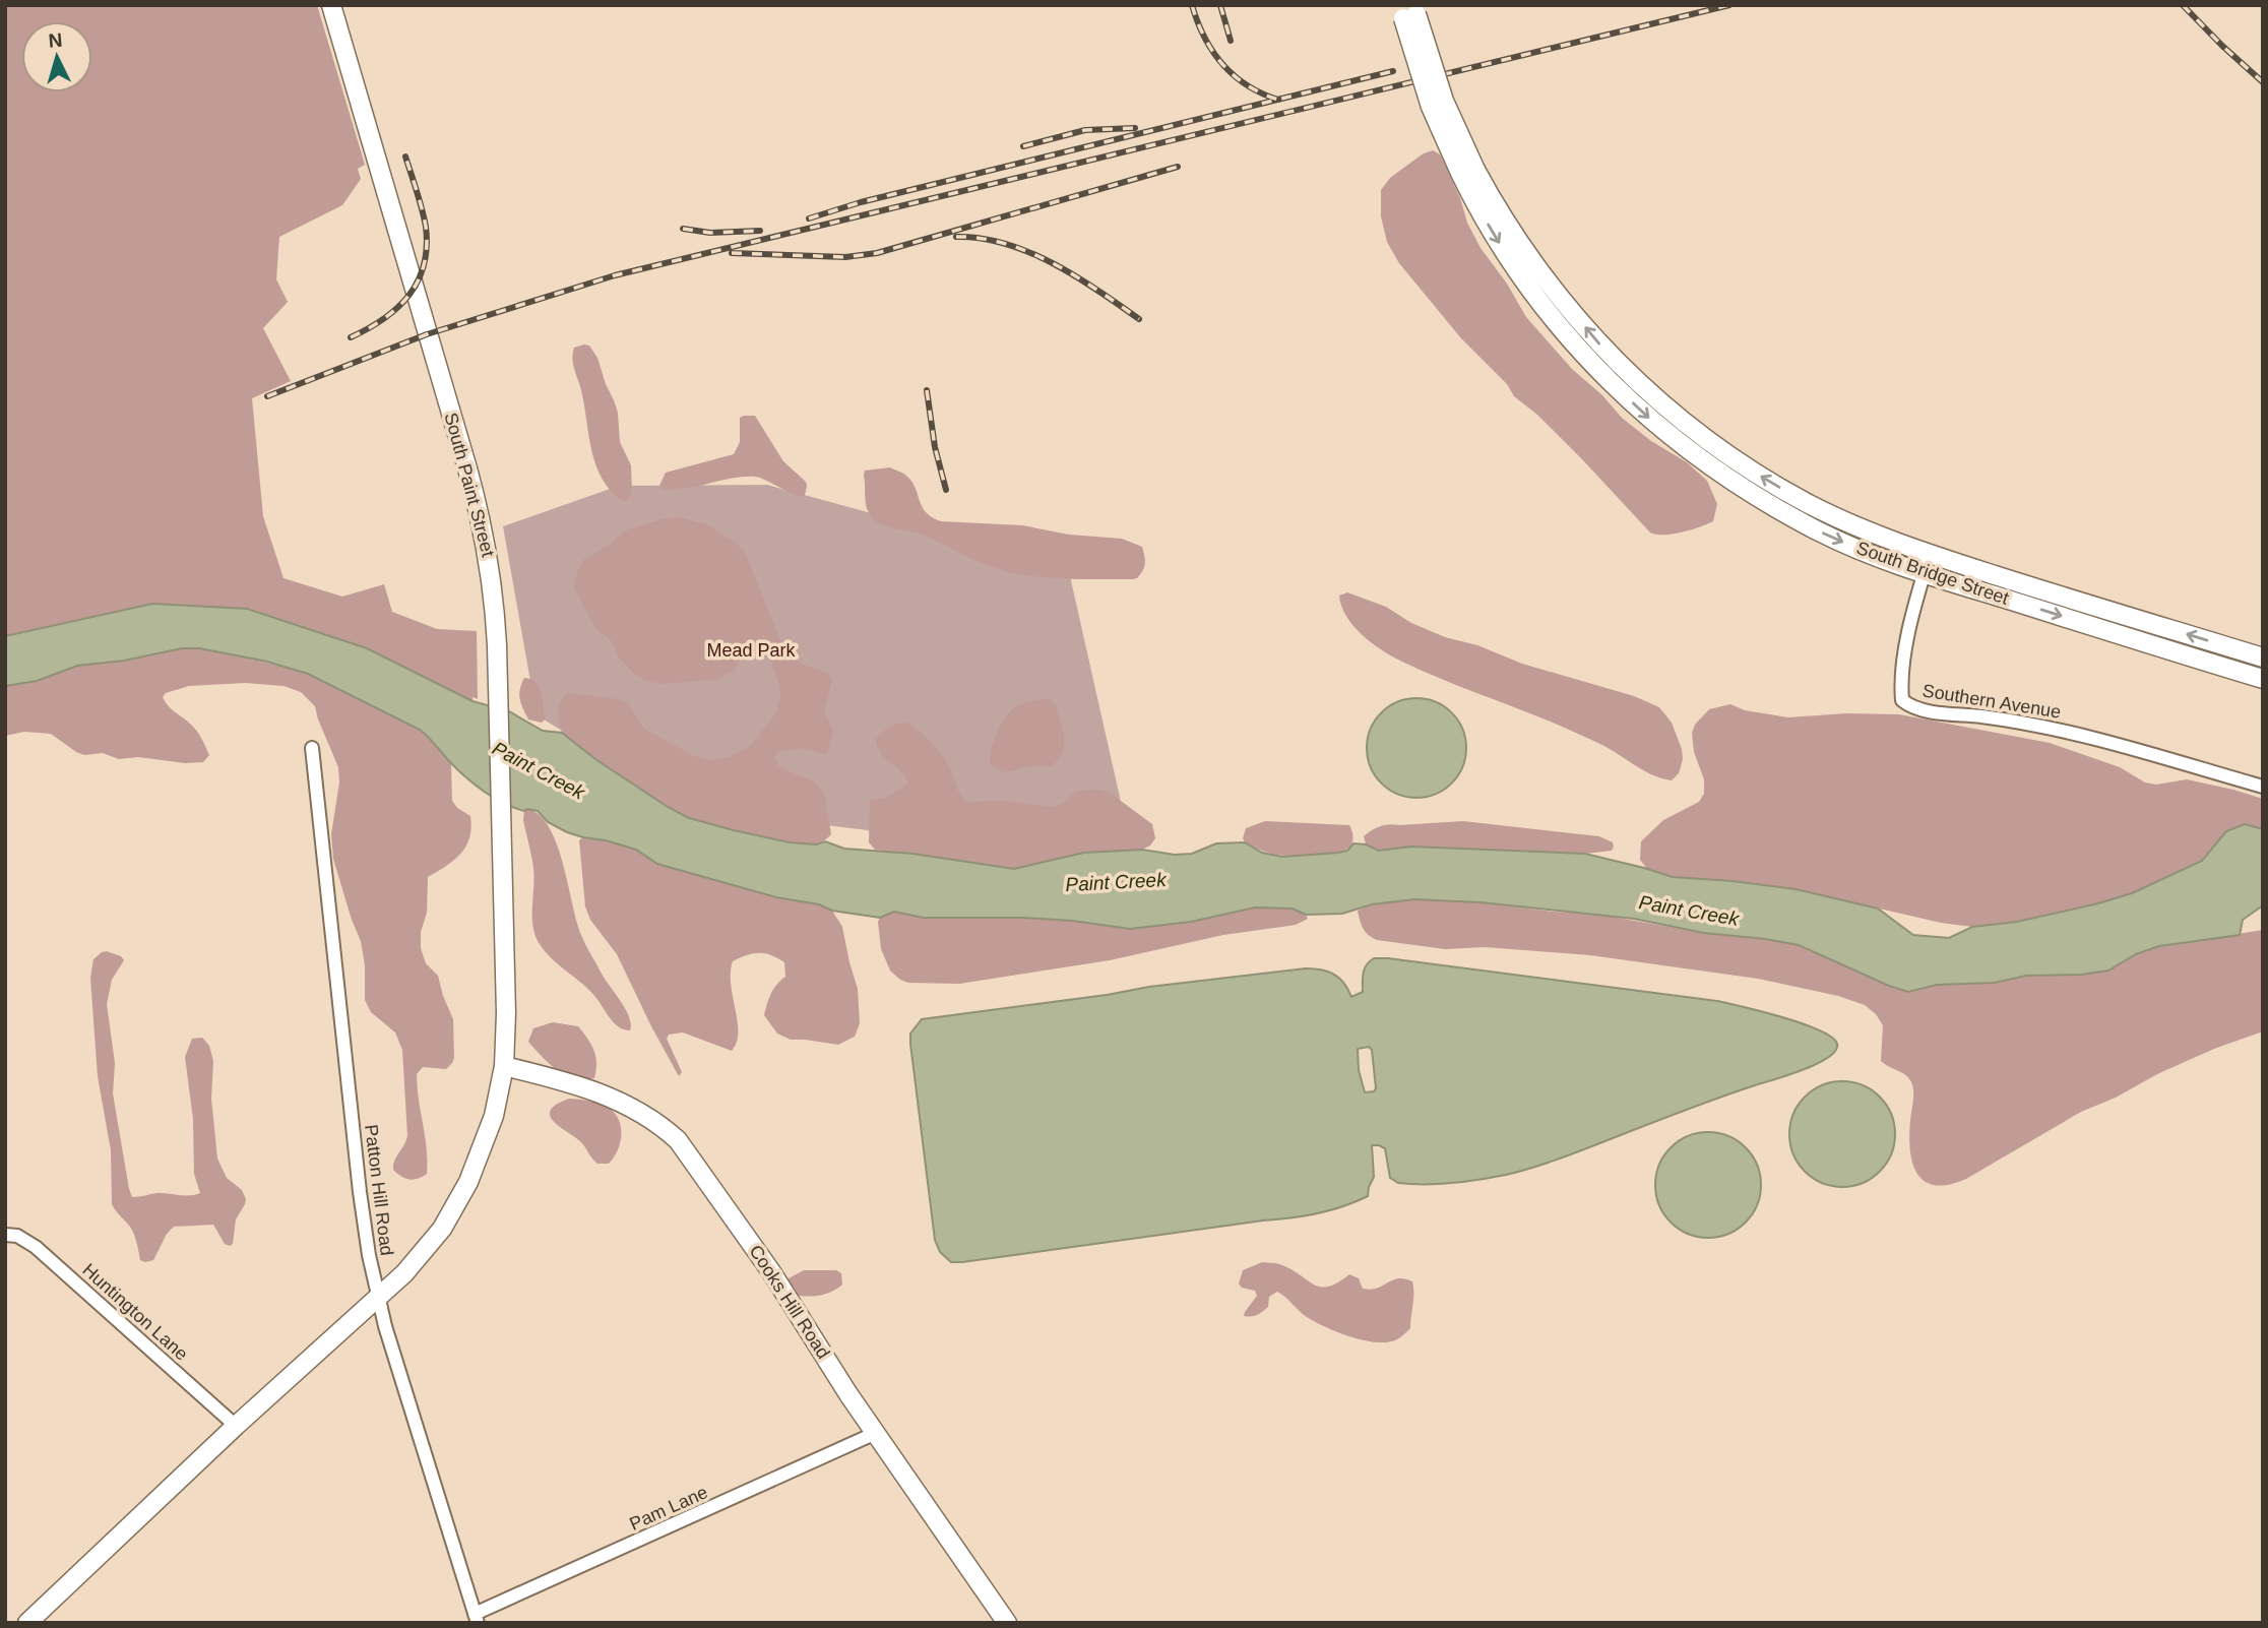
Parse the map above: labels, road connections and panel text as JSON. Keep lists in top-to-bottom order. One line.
{"streets":{"main road":["South Paint Street","South Bridge Street","Cooks Hill Road"],"street":["Southern Avenue","Patton Hill Road","Huntington Lane","Pam Lane"]},"crossings":[["South Paint Street","Patton Hill Road"],["South Paint Street","Cooks Hill Road"],["South Paint Street","Huntington Lane"],["South Bridge Street","Southern Avenue"],["Patton Hill Road","Pam Lane"],["Cooks Hill Road","Pam Lane"]],"water":["Paint Creek"],"parks":["Mead Park"],"north":"top"}
